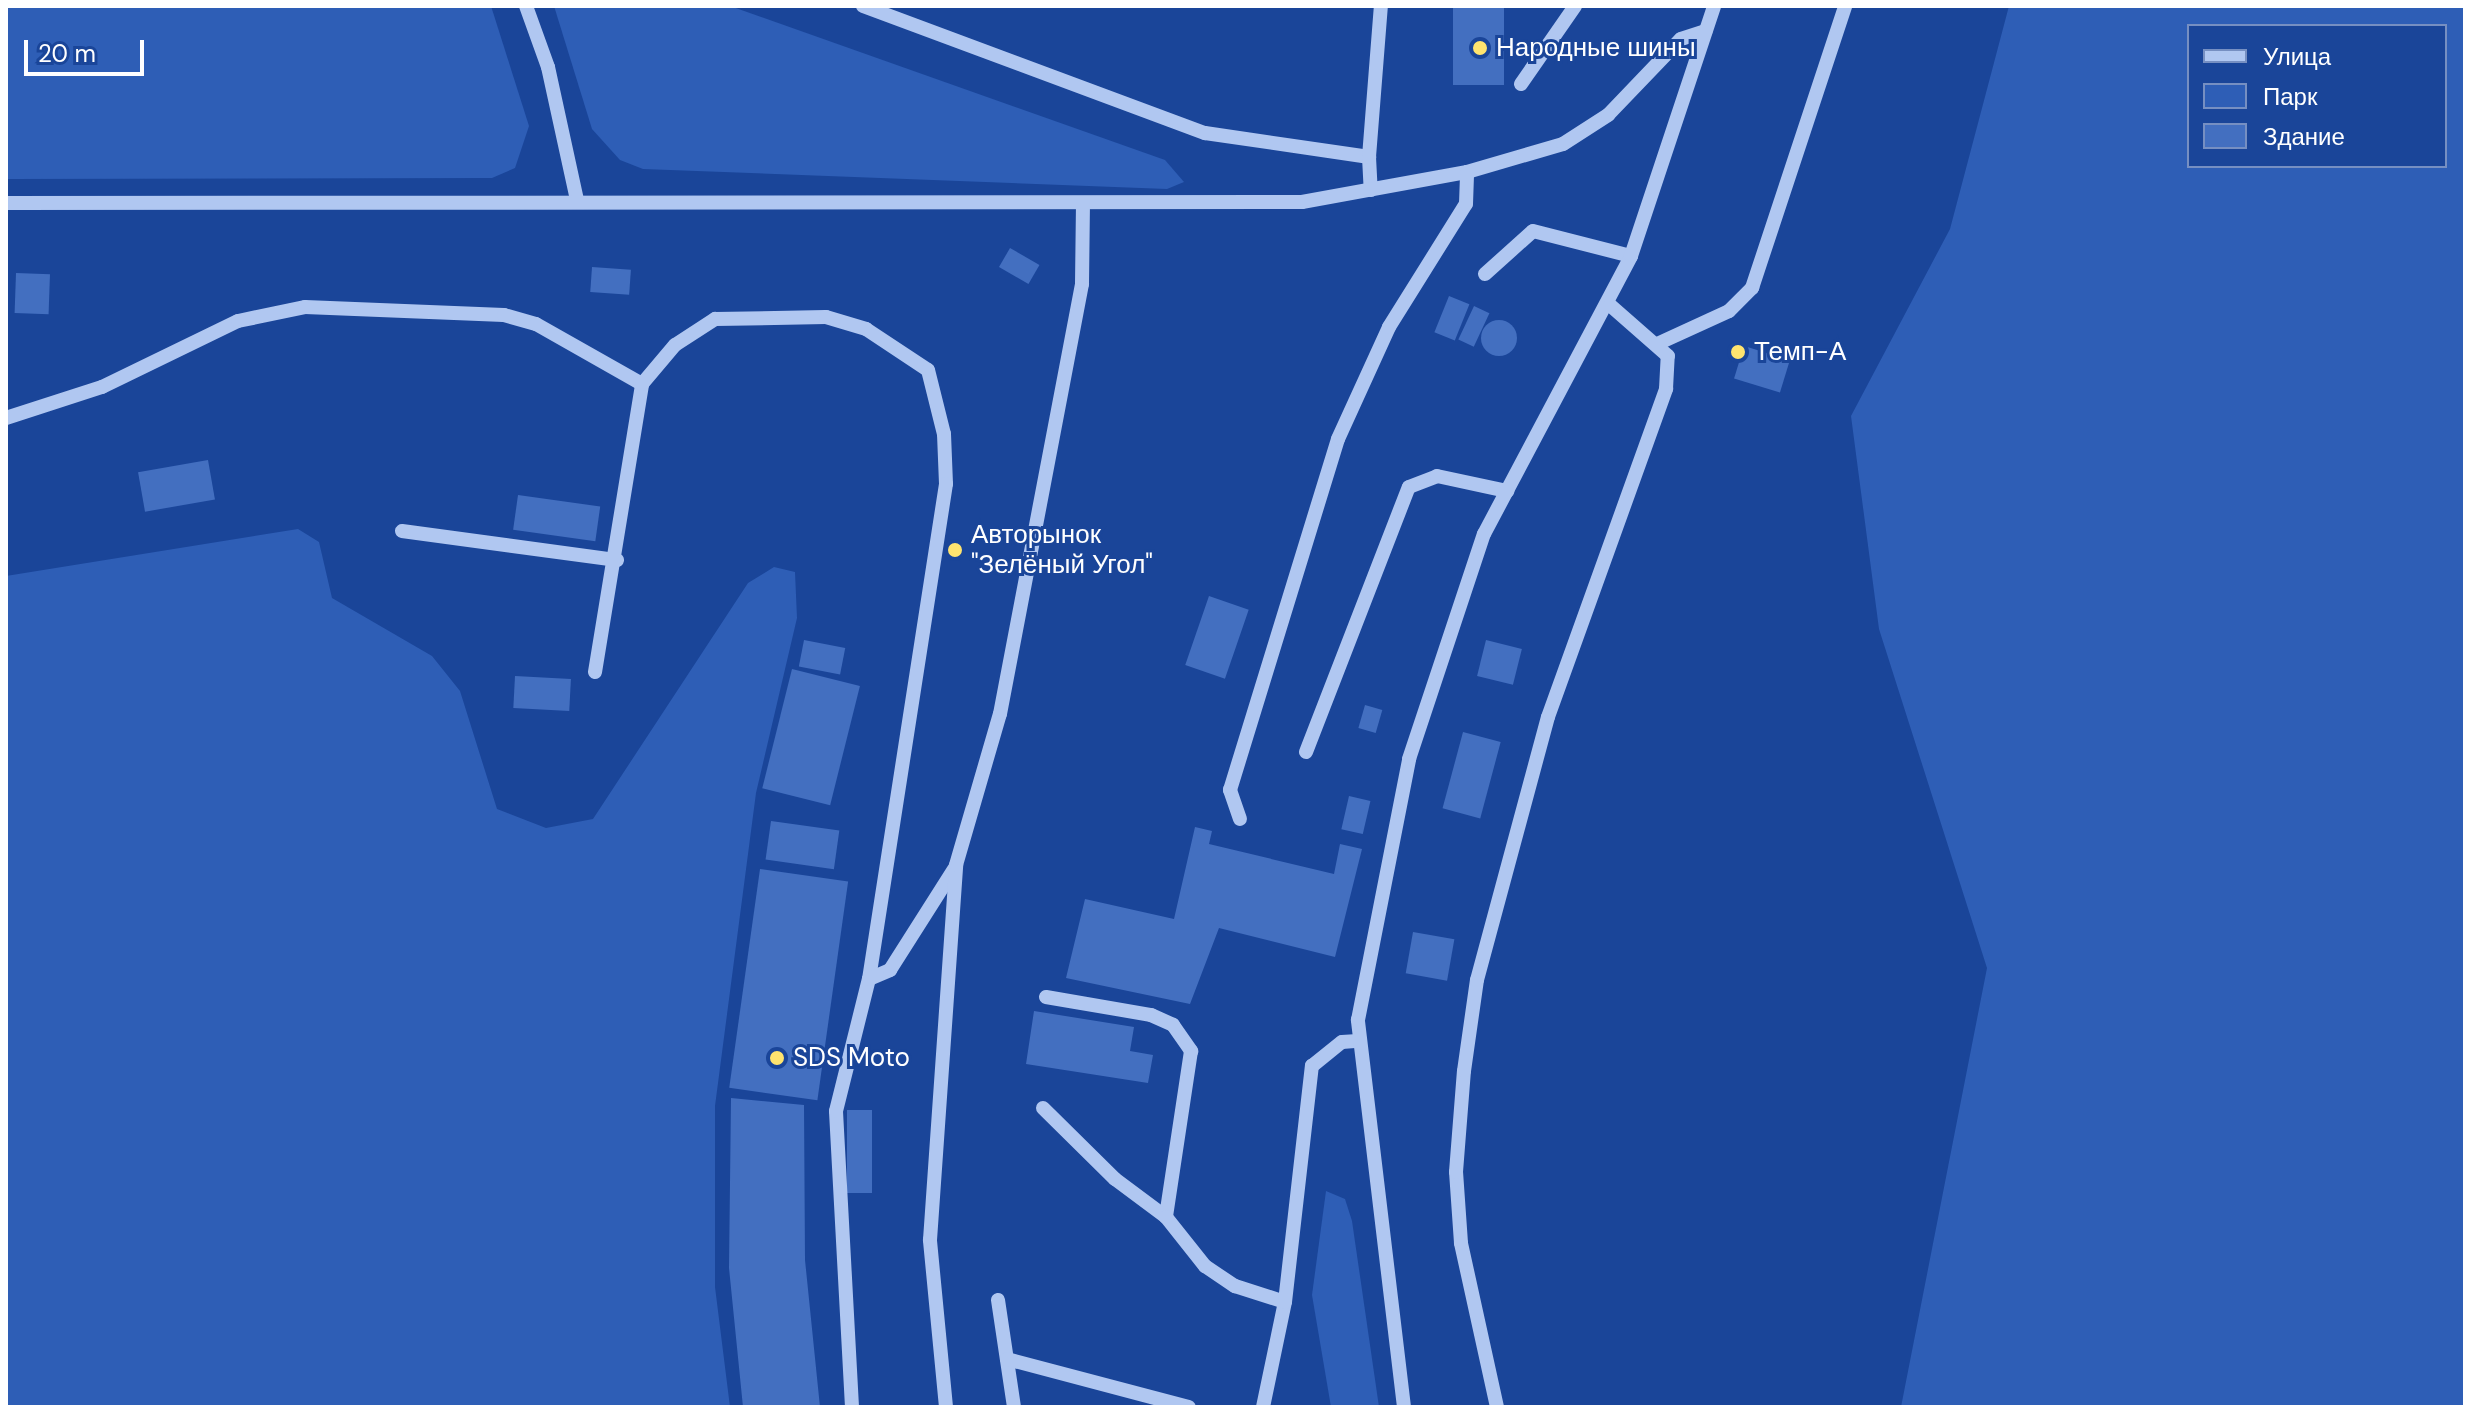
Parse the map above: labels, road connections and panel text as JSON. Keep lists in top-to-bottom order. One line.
{"places":["Народные шины","Темп-А","Авторынок \"Зелёный Угол\"","SDS Moto"],"legend":["Улица","Парк","Здание"],"scale_bar":"20 m"}
